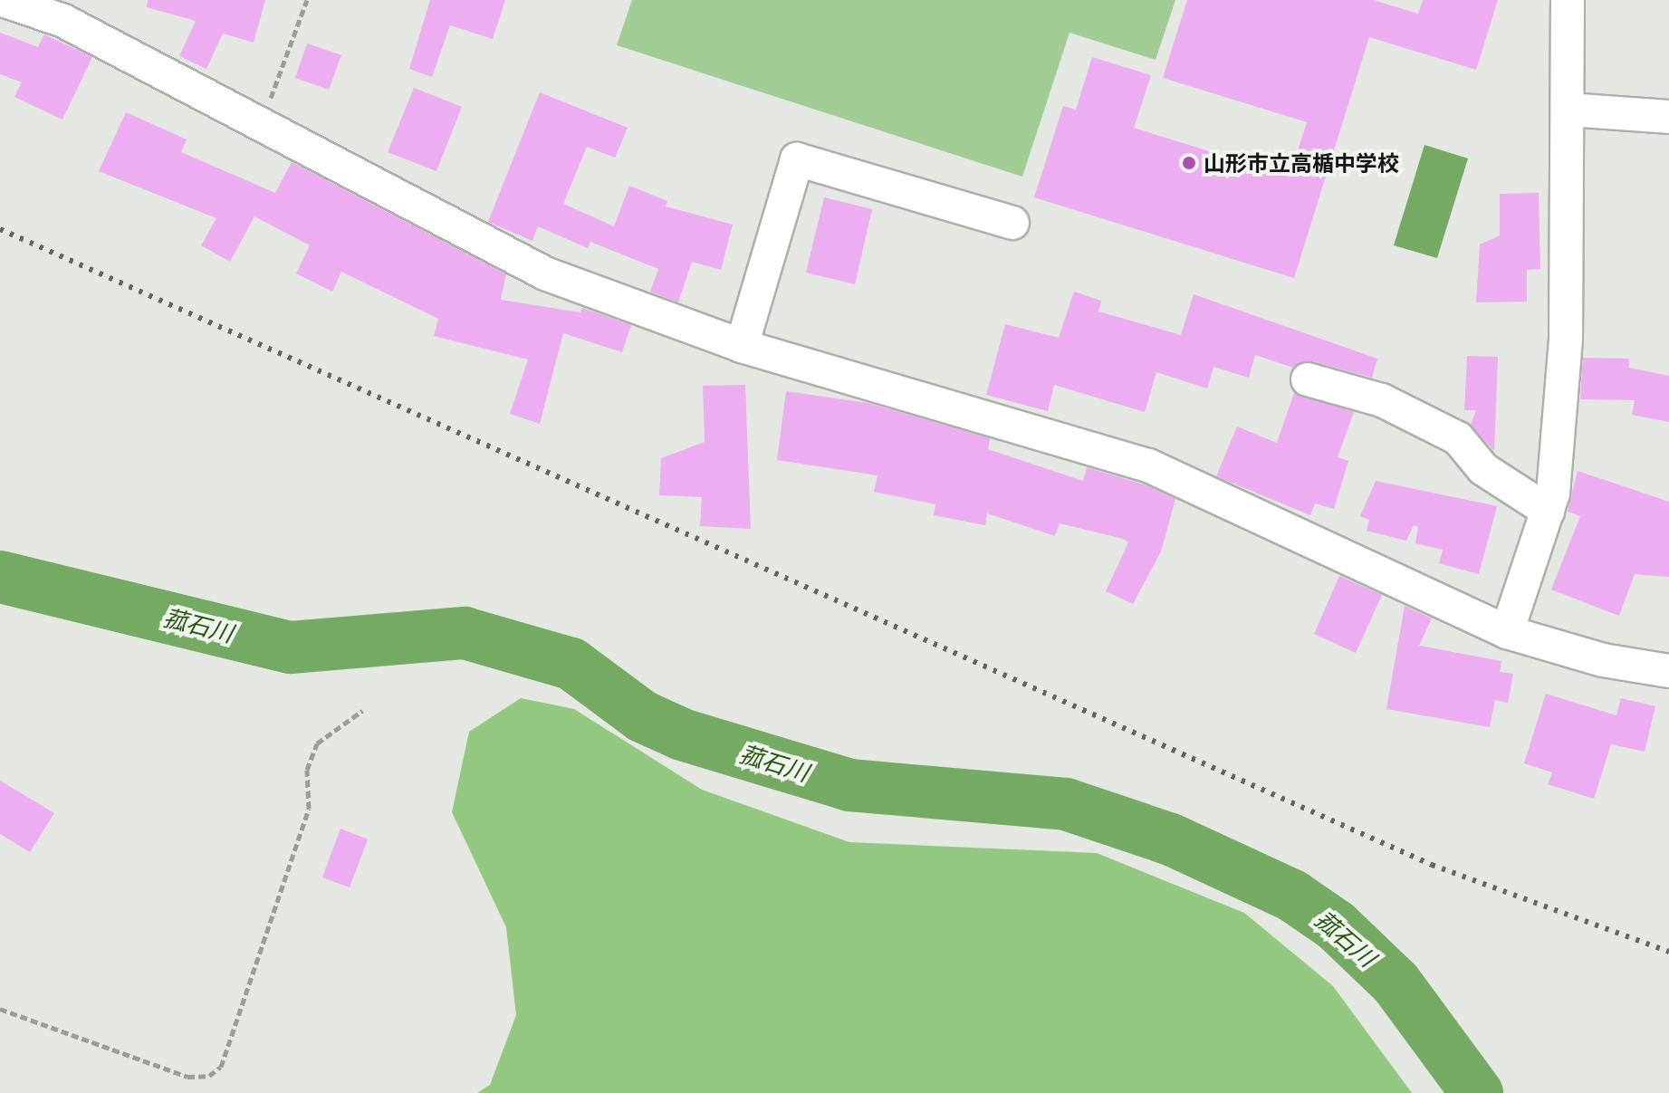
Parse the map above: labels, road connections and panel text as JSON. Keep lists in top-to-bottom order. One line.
{"water":["菰石川"],"places":["山形市立高楯中学校"]}
